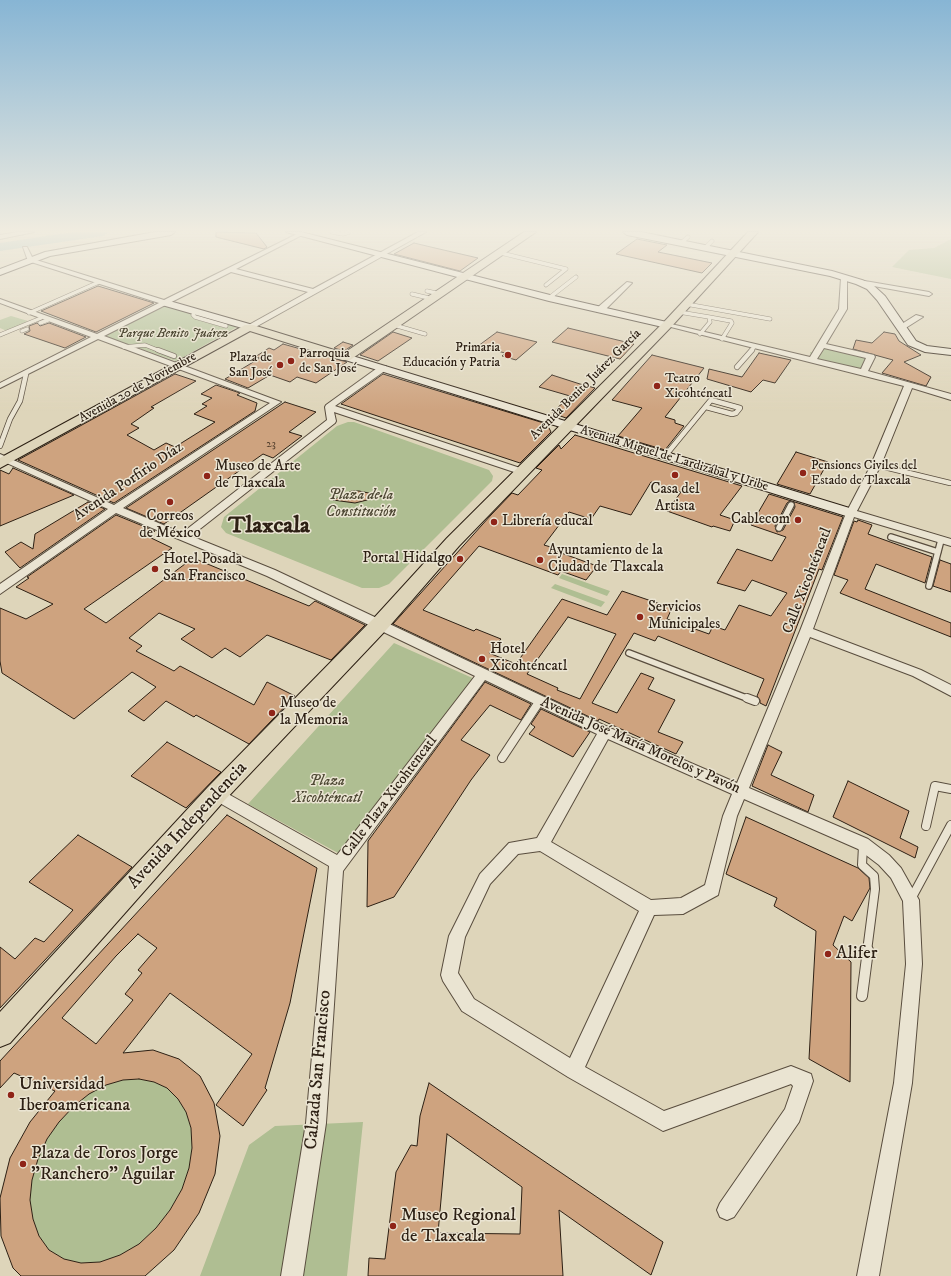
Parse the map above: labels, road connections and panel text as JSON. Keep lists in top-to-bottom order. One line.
{"streets":{"main road":["Avenida Benito Juárez García","Avenida 20 de Noviembre","Avenida Miguel de Lardizábal y Uribe","Avenida Independencia"],"street":["Avenida Porfirio Díaz","Calle Xicohténcatl","Avenida José María Morelos y Pavón","Calle Plaza Xicohtencatl","Calzada San Francisco"]},"crossings":[["Avenida Benito Juárez García","Avenida Miguel de Lardizábal y Uribe"],["Avenida 20 de Noviembre","Avenida Miguel de Lardizábal y Uribe"],["Avenida 20 de Noviembre","Avenida Porfirio Díaz"],["Avenida Miguel de Lardizábal y Uribe","Calle Xicohténcatl"],["Calle Xicohténcatl","Avenida José María Morelos y Pavón"],["Avenida José María Morelos y Pavón","Calle Plaza Xicohtencatl"],["Avenida José María Morelos y Pavón","Avenida Independencia"],["Calle Plaza Xicohtencatl","Avenida Independencia"],["Calle Plaza Xicohtencatl","Calzada San Francisco"]],"districts":["Tlaxcala"],"parks":["Parque Benito Juárez","Plaza de la Constitución","Plaza Xicohténcatl"],"places":["Primaria Educación y Patria","Parroquia de San José","Plaza de San José","Teatro Xicohténcatl","Pensiones Civiles del Estado de Tlaxcala","Casa del Artista","Museo de Arte de Tlaxcala","Correos de México","Cablecom","Librería educal","Portal Hidalgo","Ayuntamiento de la Ciudad de Tlaxcala","Hotel Posada San Francisco","Servicios Municipales","Hotel Xicohténcatl","Museo de la Memoria","Alifer","Universidad Iberoamericana","Plaza de Toros Jorge \"Ranchero\" Aguilar","Museo Regional de Tlaxcala"],"house_numbers":["23"]}
